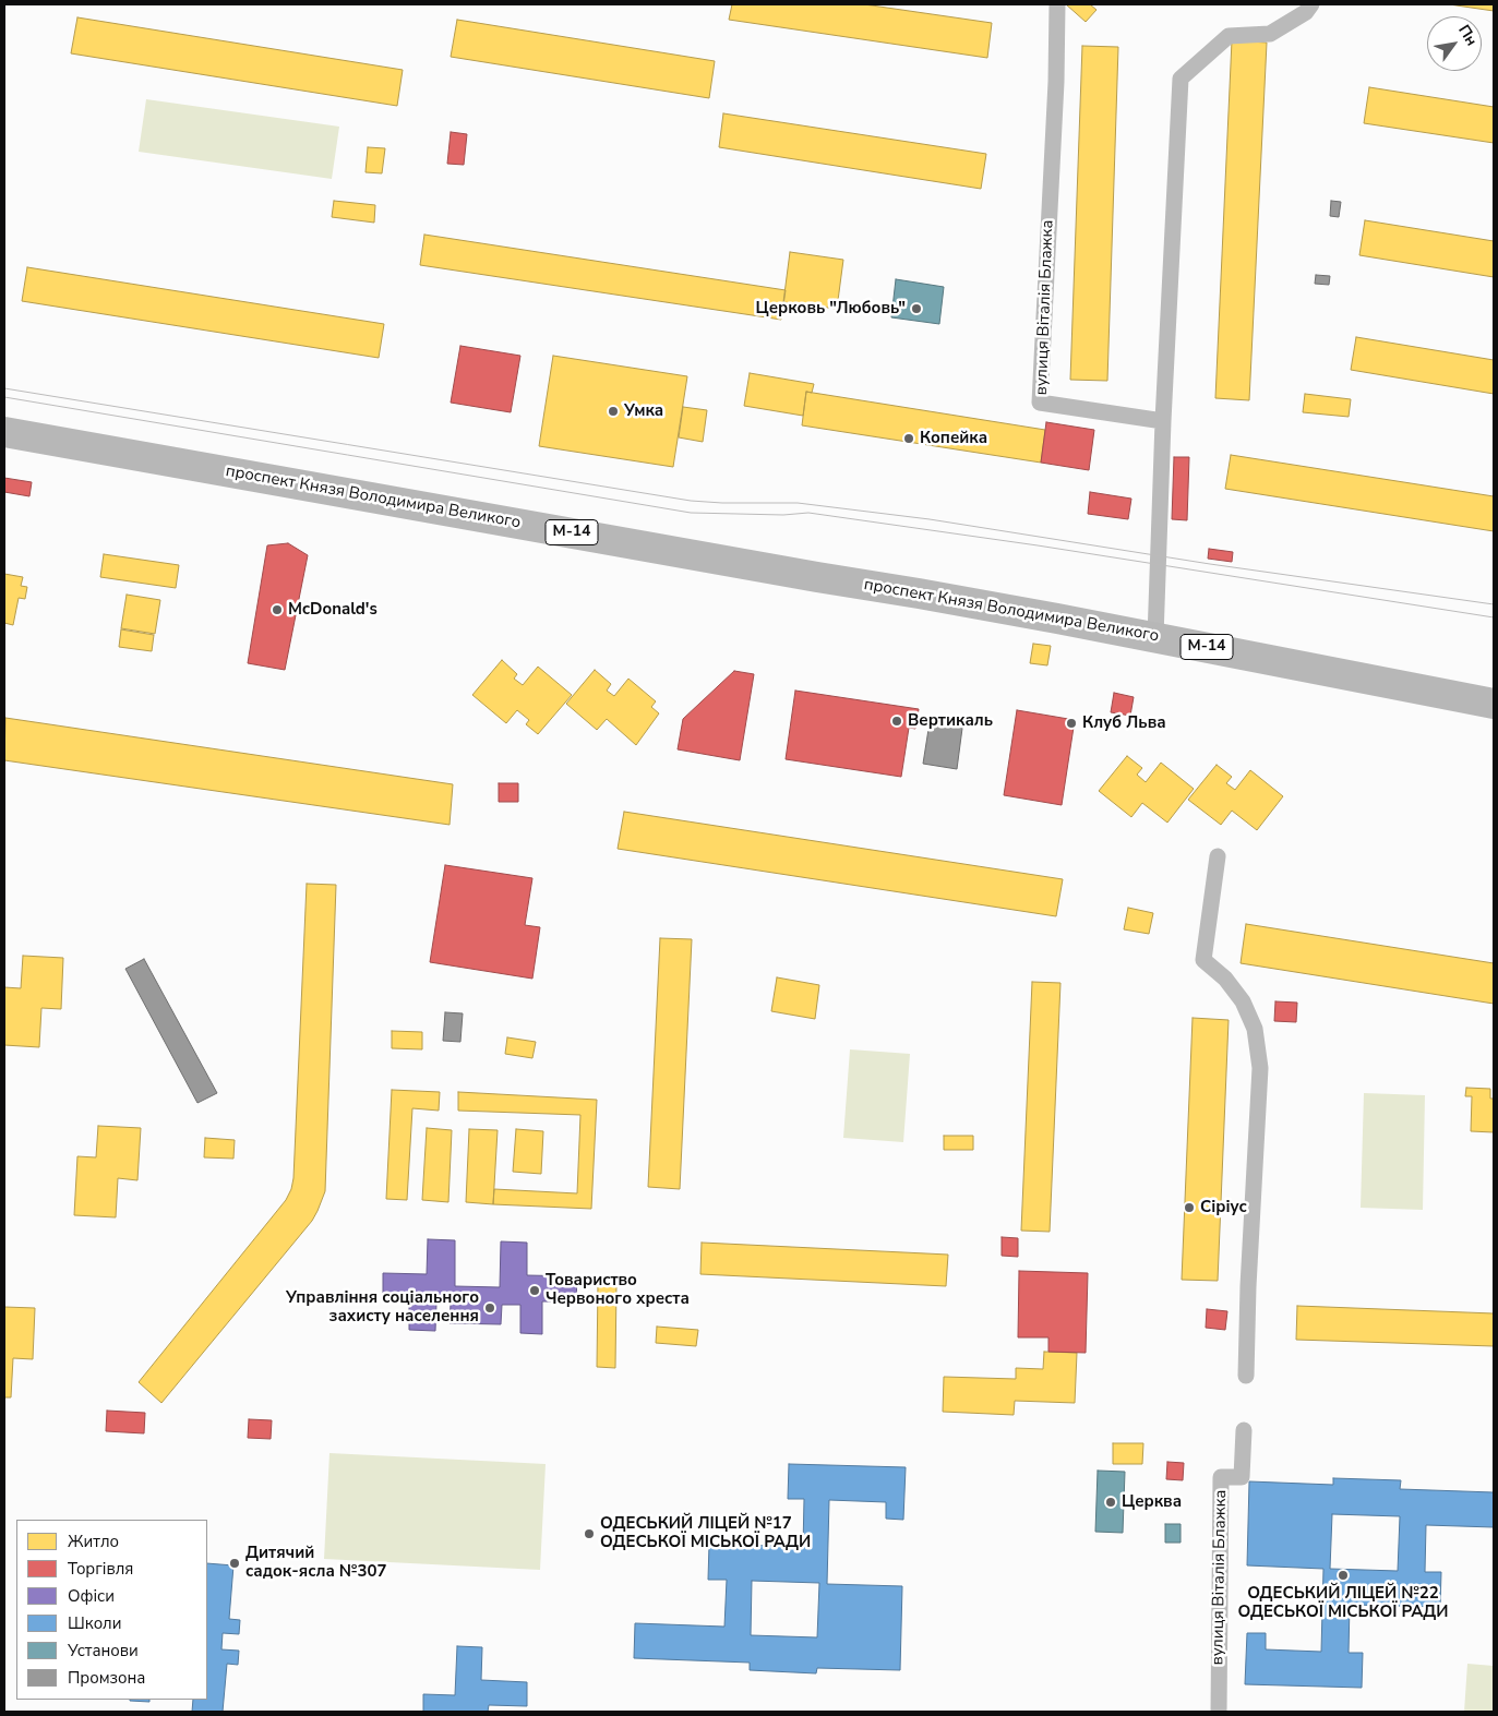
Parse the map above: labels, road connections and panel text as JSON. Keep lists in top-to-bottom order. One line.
{"streets":{"highway":["проспект Князя Володимира Великого","М-14"],"street":["вулиця Віталія Блажка"]},"places":["Церковь \"Любовь\"","Умка","Копейка","McDonald's","Вертикаль","Клуб Льва","Сіріус","Товариство Червоного хреста","Управління соціального захисту населення","Церква","ОДЕСЬКИЙ ЛІЦЕЙ №17 ОДЕСЬКОЇ МІСЬКОЇ РАДИ","Дитячий садок-ясла №307","ОДЕСЬКИЙ ЛІЦЕЙ №22 ОДЕСЬКОЇ МІСЬКОЇ РАДИ"],"legend":["Житло","Торгівля","Офіси","Школи","Установи","Промзона"],"north":"top right"}
